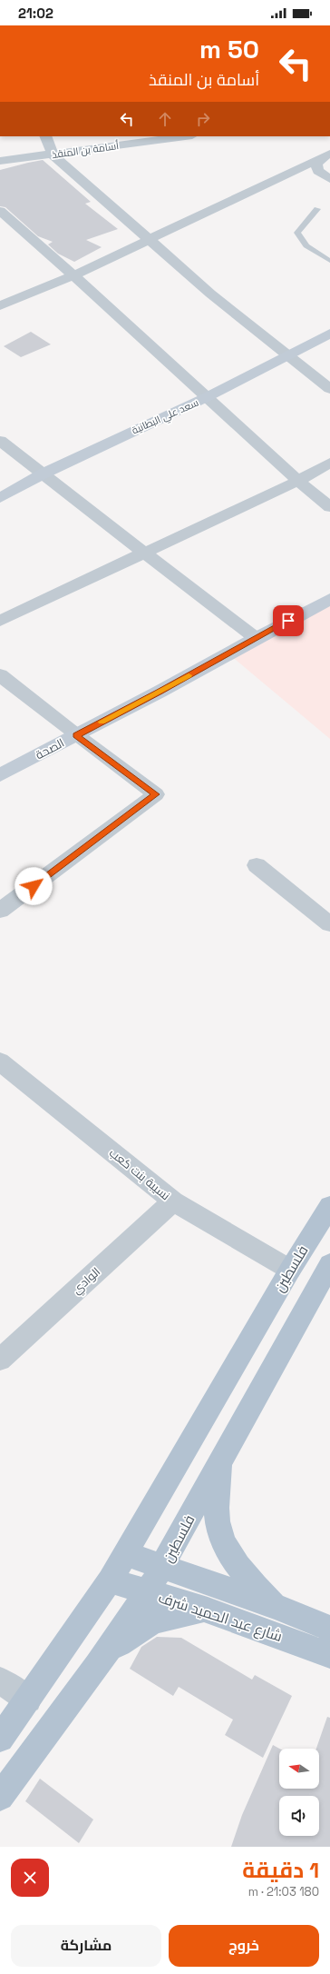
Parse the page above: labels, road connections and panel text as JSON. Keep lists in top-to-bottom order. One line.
{"streets":{"main road":["سعد علي البطانية","الصحة","فلسطين","شارع عبد الحميد شرف"],"street":["أسامة بن المنقذ","نسيبة بنت كعب","الوادي"]},"crossings":[["نسيبة بنت كعب","فلسطين"],["نسيبة بنت كعب","الوادي"],["فلسطين","شارع عبد الحميد شرف"]],"north":"left","page":{"status":"21:02","turn":["50 m","أسامة بن المنقذ"],"heading":["1 دقيقة","180 m · 21:03"],"buttons":["خروج","مشاركة"]}}
